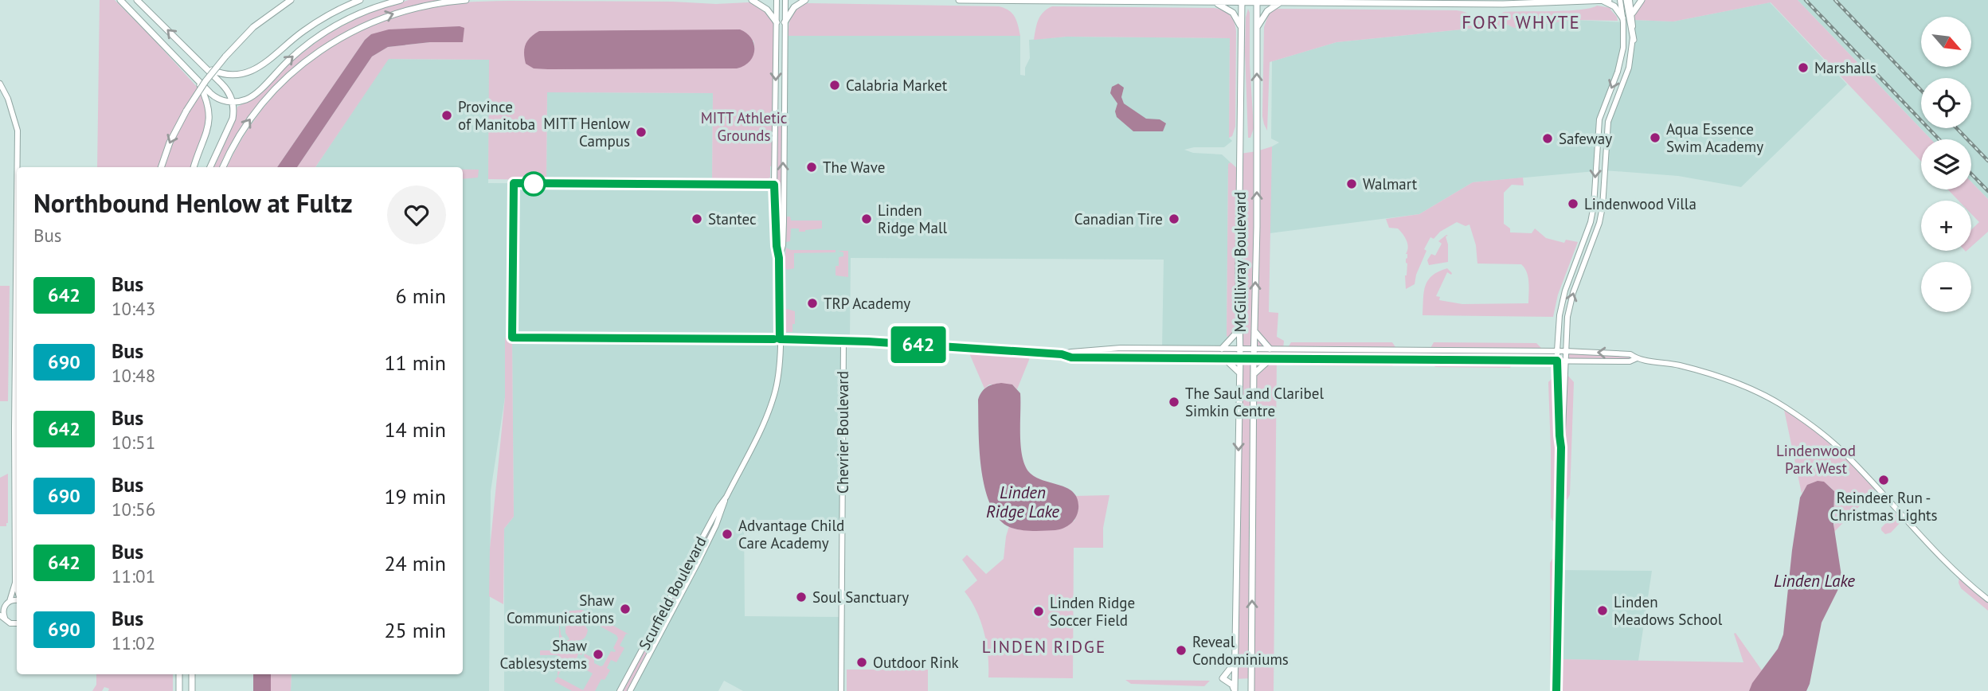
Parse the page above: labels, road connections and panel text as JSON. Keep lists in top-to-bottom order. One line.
{"streets":{"main road":["McGillivray Boulevard"],"street":["Chevrier Boulevard","Scurfield Boulevard"]},"districts":["FORT WHYTE","LINDEN RIDGE"],"water":["Linden Ridge Lake","Linden Lake"],"parks":["MITT Athletic Grounds","Lindenwood Park West"],"places":["Marshalls","Calabria Market","Province of Manitoba","MITT Henlow Campus","Aqua Essence Swim Academy","Safeway","The Wave","Walmart","Lindenwood Villa","Stantec","Linden Ridge Mall","Canadian Tire","TRP Academy","The Saul and Claribel Simkin Centre","Reindeer Run - Christmas Lights","Advantage Child Care Academy","Soul Sanctuary","Shaw Communications","Linden Meadows School","Linden Ridge Soccer Field","Reveal Condominiums","Shaw Cablesystems","Outdoor Rink"],"lines":["bus line 642"],"north":"bottom right","page":{"on_map":"642","map_buttons":["+","−"],"heading":["Northbound Henlow at Fultz","Bus"],"list":[{"mark":"642","name":"Bus","note":"10:43","value":"6 min"},{"mark":"690","name":"Bus","note":"10:48","value":"11 min"},{"mark":"642","name":"Bus","note":"10:51","value":"14 min"},{"mark":"690","name":"Bus","note":"10:56","value":"19 min"},{"mark":"642","name":"Bus","note":"11:01","value":"24 min"},{"mark":"690","name":"Bus","note":"11:02","value":"25 min"}]}}
